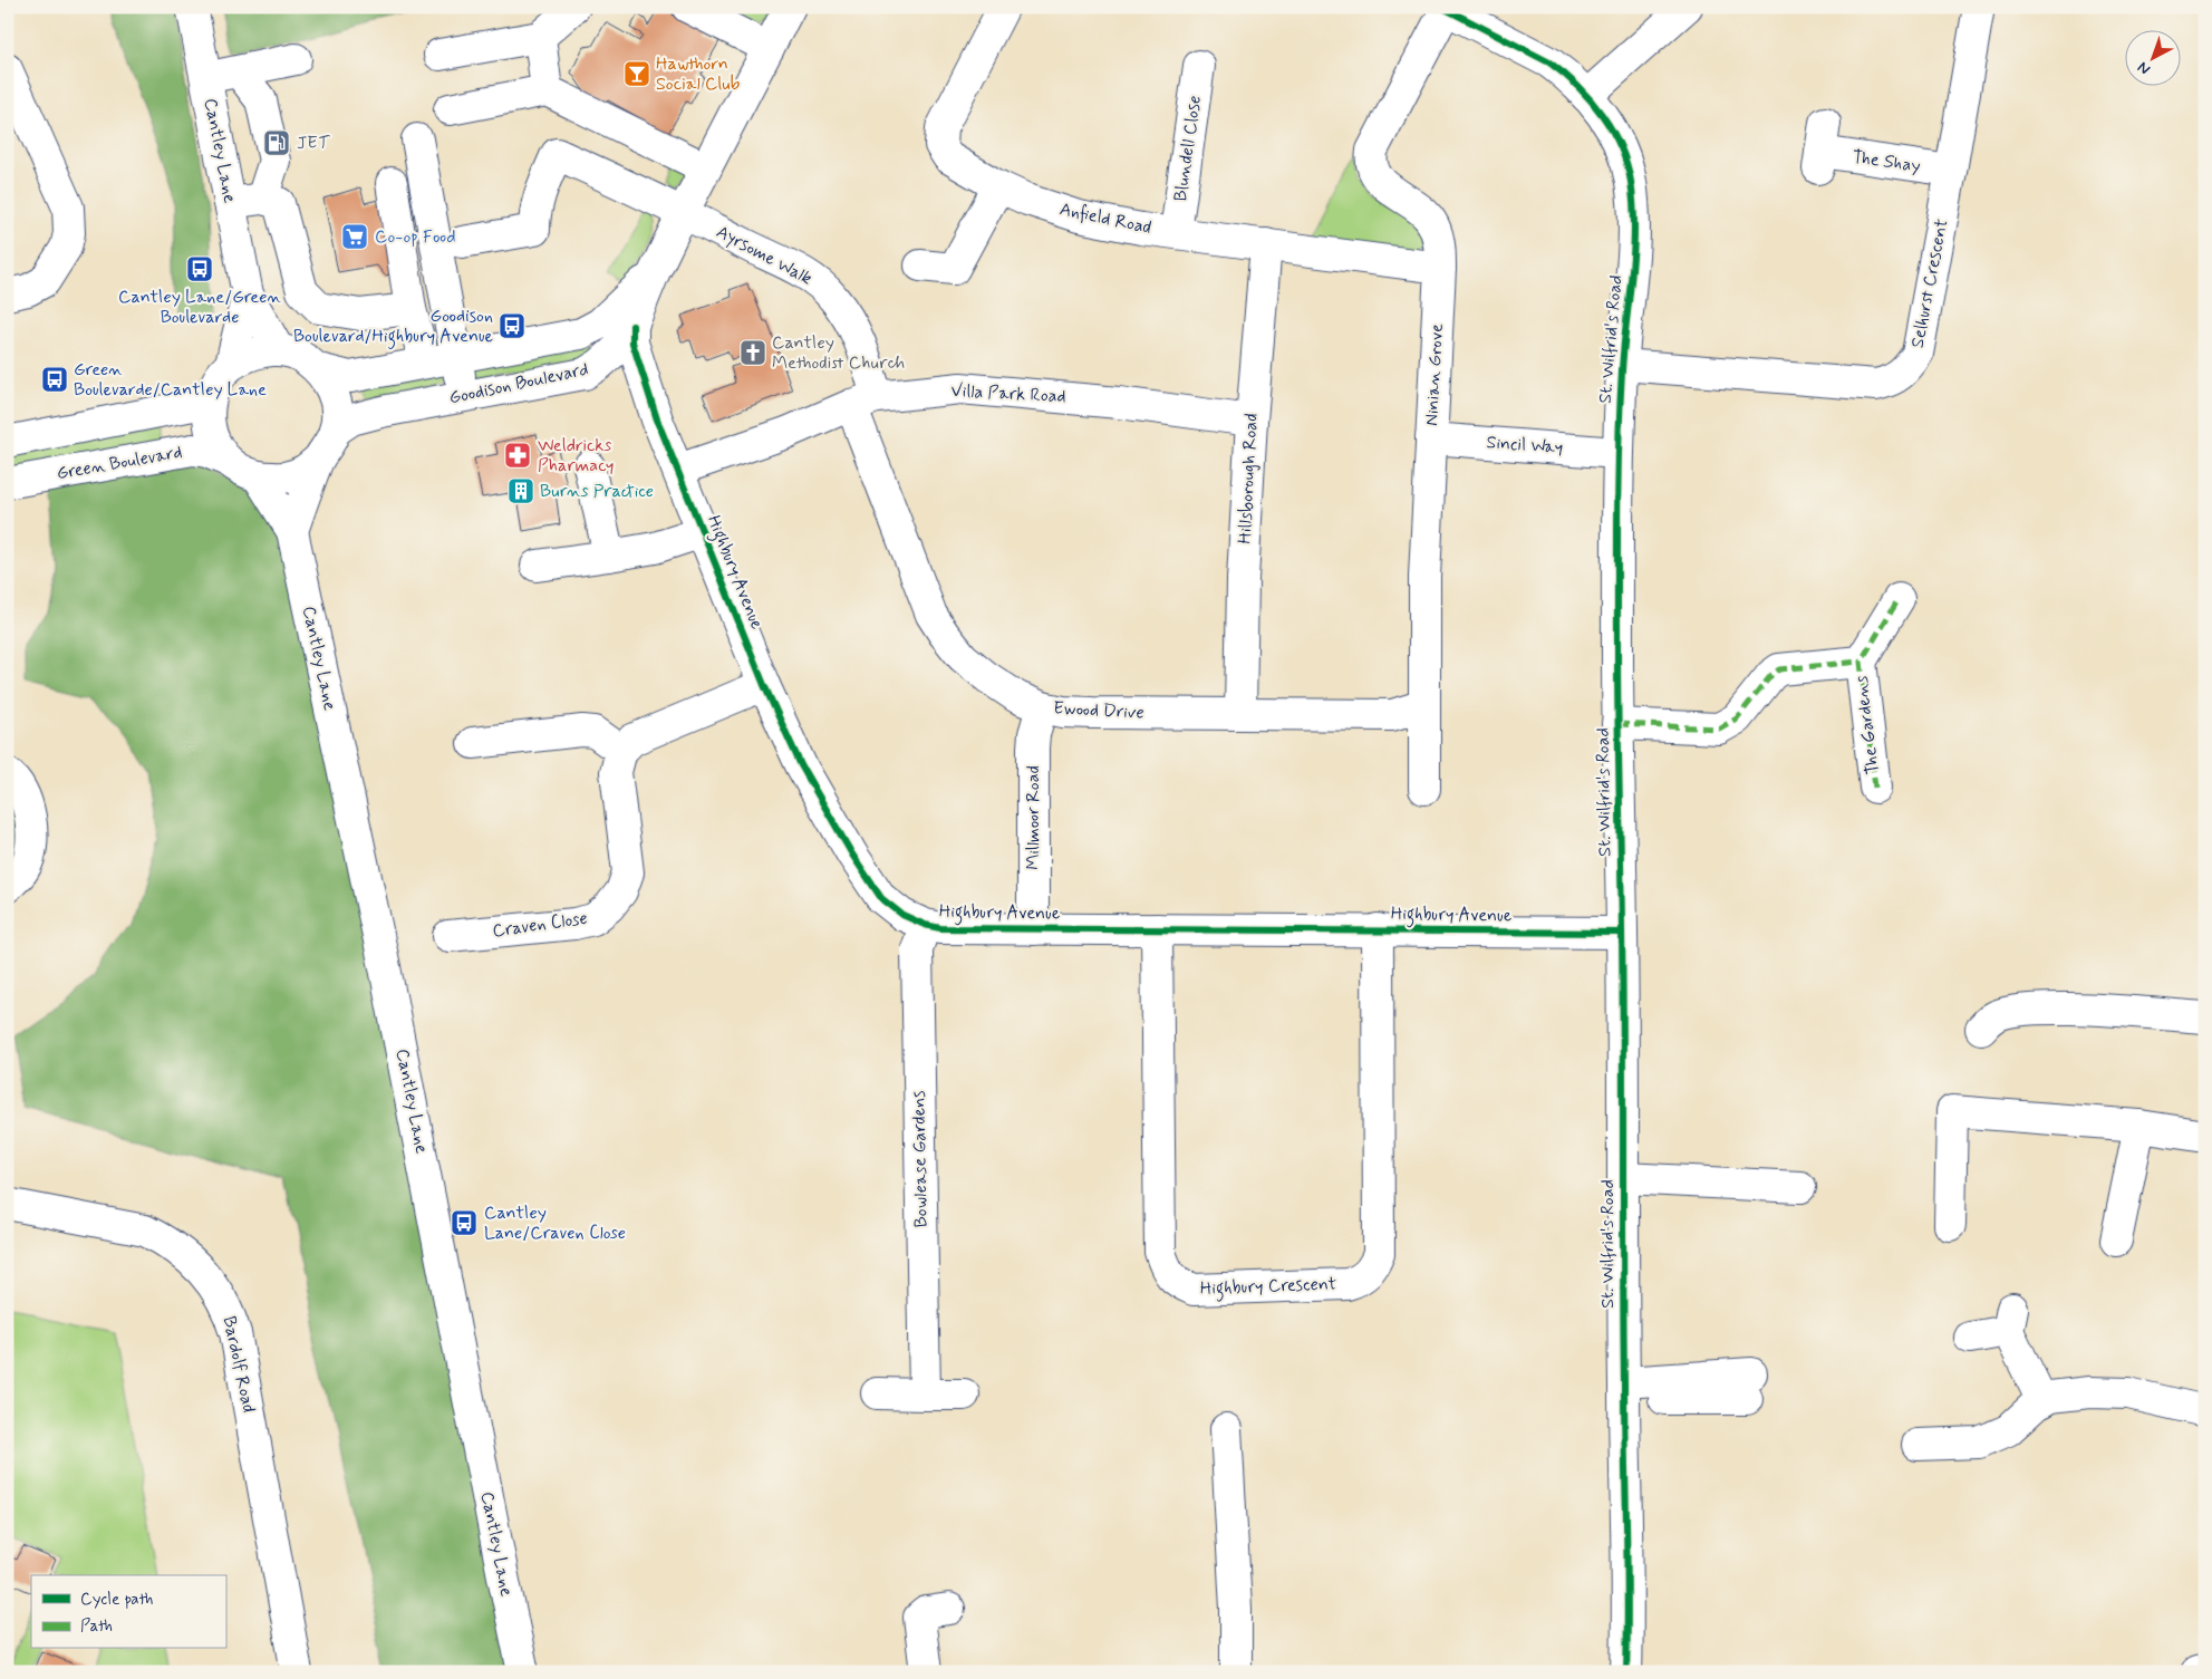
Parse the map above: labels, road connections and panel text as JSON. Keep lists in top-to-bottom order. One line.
{"streets":{"street":["Blundell Close","Cantley Lane","The Shay","Anfield Road","Ayrsome Walk","Selhurst Crescent","St. Wilfrid's Road","Ninian Grove","Goodison Boulevard","Villa Park Road","Sincil Way","Green Boulevard","Hillsborough Road","Highbury Avenue","Ewood Drive","The Gardens","Millmoor Road","Craven Close","Bowlease Gardens","Highbury Crescent","Bardolf Road"]},"crossings":[["Blundell Close","Anfield Road"],["Cantley Lane","Goodison Boulevard"],["Cantley Lane","Green Boulevard"],["The Shay","Selhurst Crescent"],["Anfield Road","Ninian Grove"],["Anfield Road","Hillsborough Road"],["Ayrsome Walk","Goodison Boulevard"],["Ayrsome Walk","Villa Park Road"],["Ayrsome Walk","Ewood Drive"],["Selhurst Crescent","St. Wilfrid's Road"],["St. Wilfrid's Road","Ninian Grove"],["St. Wilfrid's Road","Sincil Way"],["St. Wilfrid's Road","Highbury Avenue"],["St. Wilfrid's Road","The Gardens"],["Ninian Grove","Sincil Way"],["Ninian Grove","Ewood Drive"],["Goodison Boulevard","Green Boulevard"],["Villa Park Road","Hillsborough Road"],["Villa Park Road","Highbury Avenue"],["Villa Park Road","Ewood Drive"],["Hillsborough Road","Ewood Drive"],["Highbury Avenue","Millmoor Road"],["Highbury Avenue","Bowlease Gardens"],["Highbury Avenue","Highbury Crescent"],["Ewood Drive","Millmoor Road"]],"places":{"bar":["Hawthorn Social Club"],"fuel station":["JET"],"supermarket":["Co-op Food"],"bus stop":["Cantley Lane/Green Boulevarde","Goodison Boulevard/Highbury Avenue","Green Boulevarde/Cantley Lane","Cantley Lane/Craven Close"],"church":["Cantley Methodist Church"],"pharmacy":["Weldricks Pharmacy"],"building":["Burns Practice"]},"legend":["Cycle path","Path"],"north":"bottom left"}
